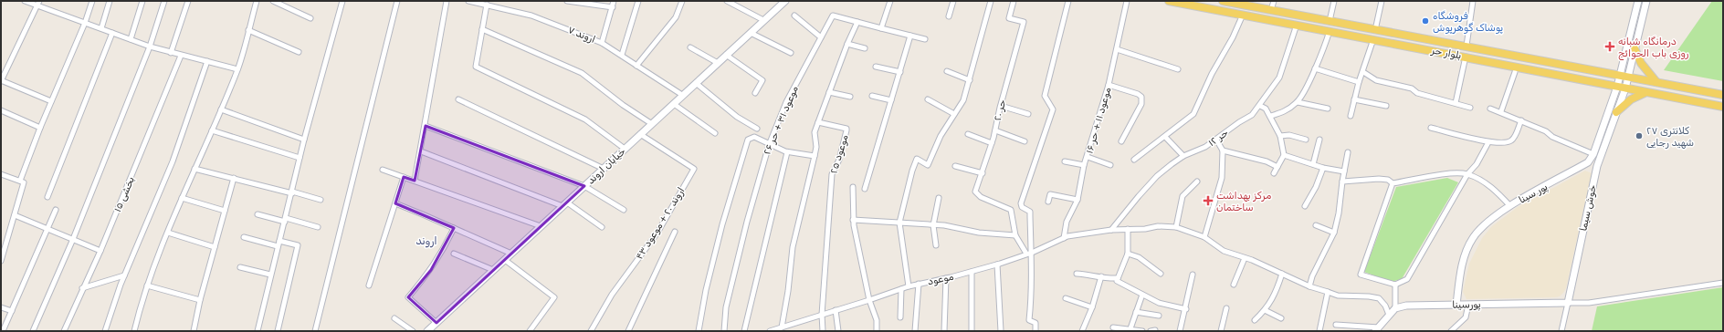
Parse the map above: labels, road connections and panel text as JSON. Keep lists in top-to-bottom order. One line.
{"streets":{"main road":["بلوار حر"],"street":["اروند ۷","حر ۲۰","موعود ۳۱ + حر ۲۶","موعود ۱۱ + حر ۱۶","حر ۱۲","موعود ۲۵","خیابان اروند","پور سینا","بخشی ۱۵","خوش سیما","اروند ۲۰ + موعود ۴۳","موعود","پورسینا"]},"crossings":[["اروند ۷","خیابان اروند"],["بلوار حر","حر ۱۲"],["بلوار حر","پور سینا"],["بلوار حر","خوش سیما"],["موعود ۱۱ + حر ۱۶","موعود"],["حر ۱۲","موعود"],["موعود ۲۵","موعود"],["خیابان اروند","اروند ۲۰ + موعود ۴۳"],["پور سینا","پورسینا"],["خوش سیما","پورسینا"]],"districts":["اروند"],"places":{"other":["فروشگاه پوشاک گوهرپوش","کلانتری ۲۷ شهید رجایی"],"health":["درمانگاه شبانه روزی باب الحوائج","مرکز بهداشت ساختمان"]}}
